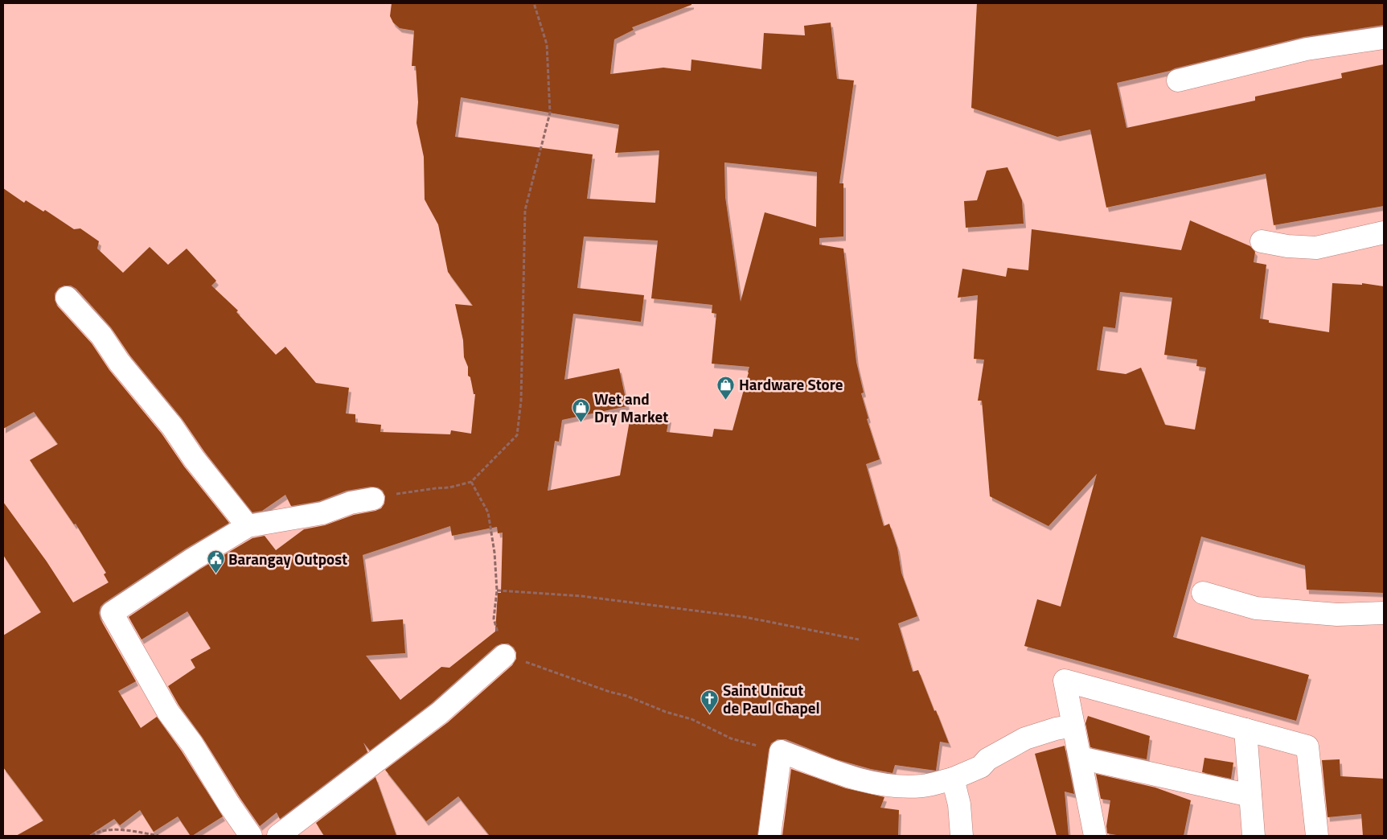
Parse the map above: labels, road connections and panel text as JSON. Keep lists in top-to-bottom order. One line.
{"places":{"shop":["Hardware Store","Wet and Dry Market"],"public building":["Barangay Outpost"],"church":["Saint Unicut de Paul Chapel"]}}
